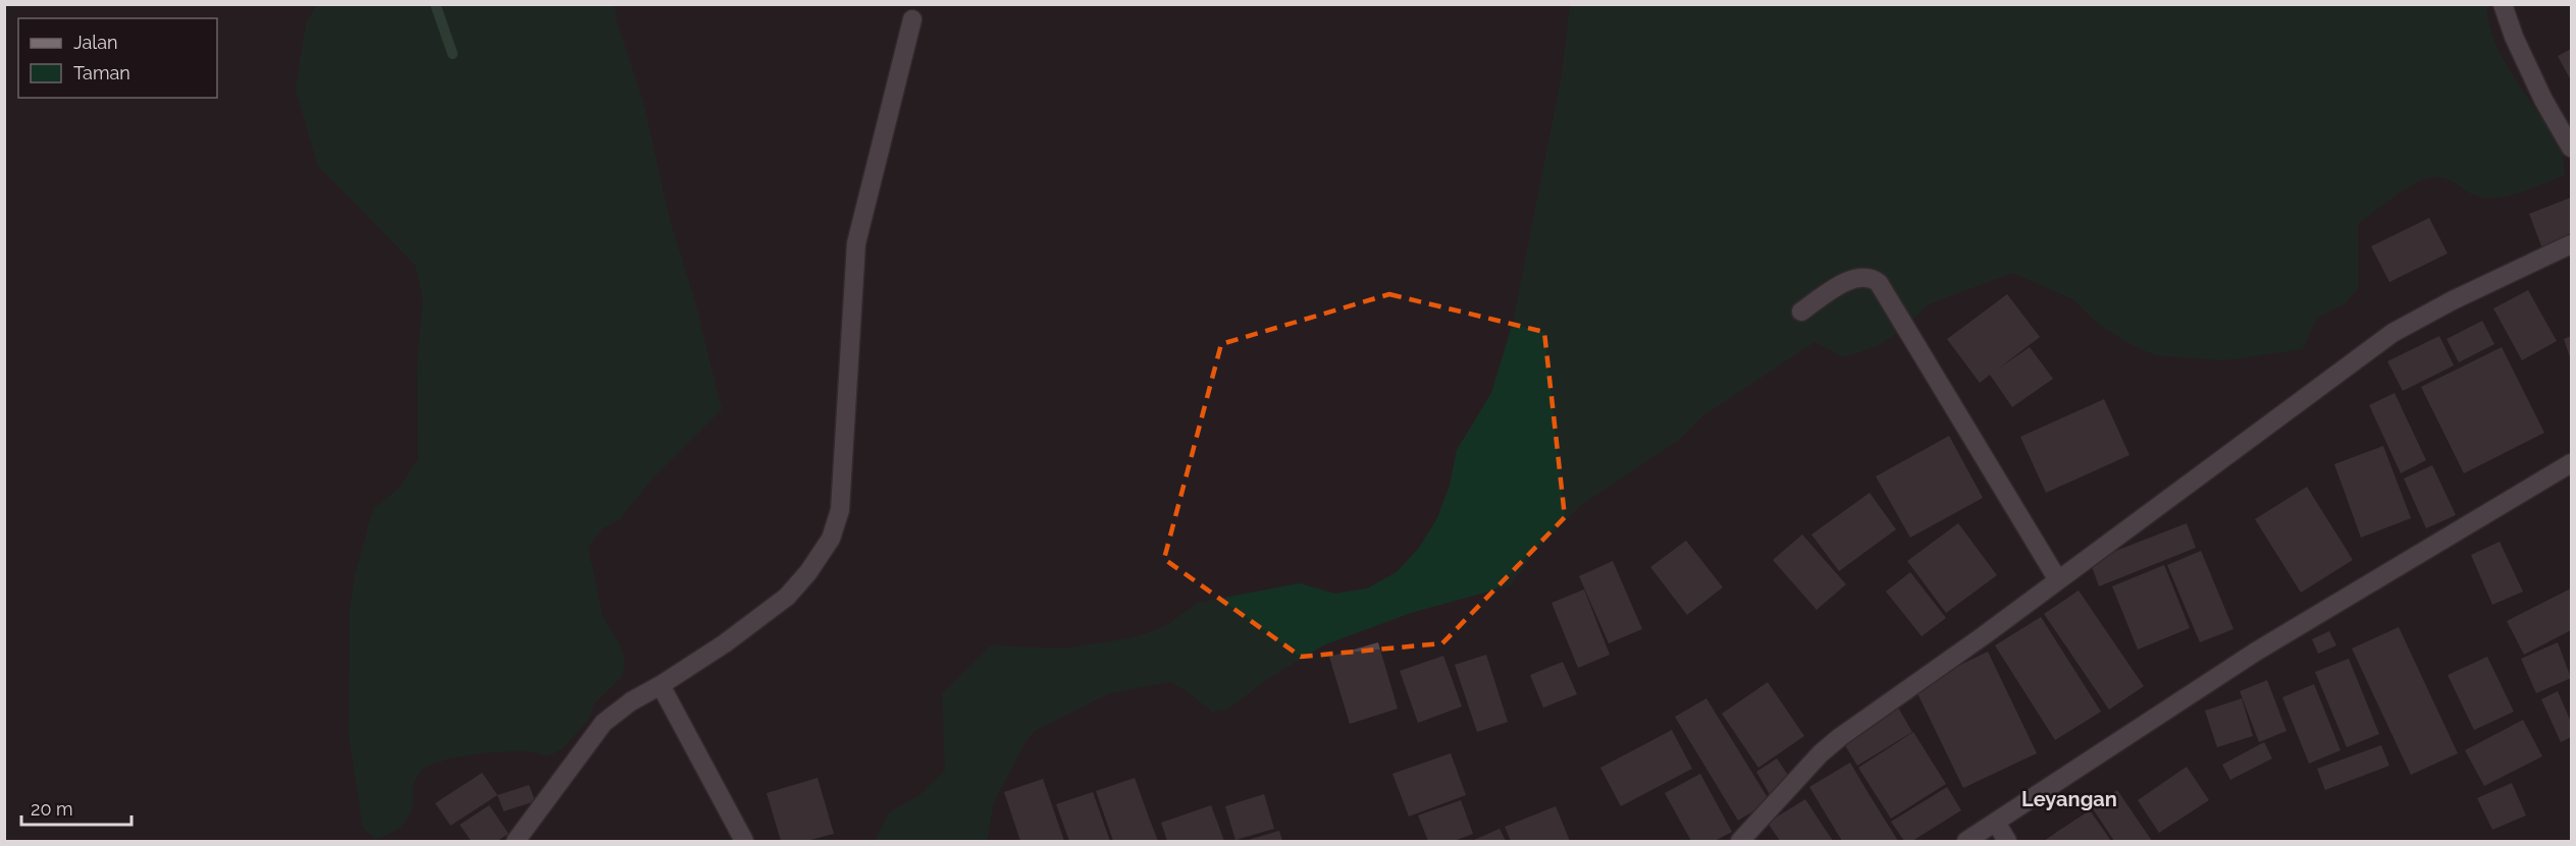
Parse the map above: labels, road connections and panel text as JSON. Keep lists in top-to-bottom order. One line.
{"districts":["Leyangan"],"legend":["Jalan","Taman"],"scale_bar":"20 m"}
